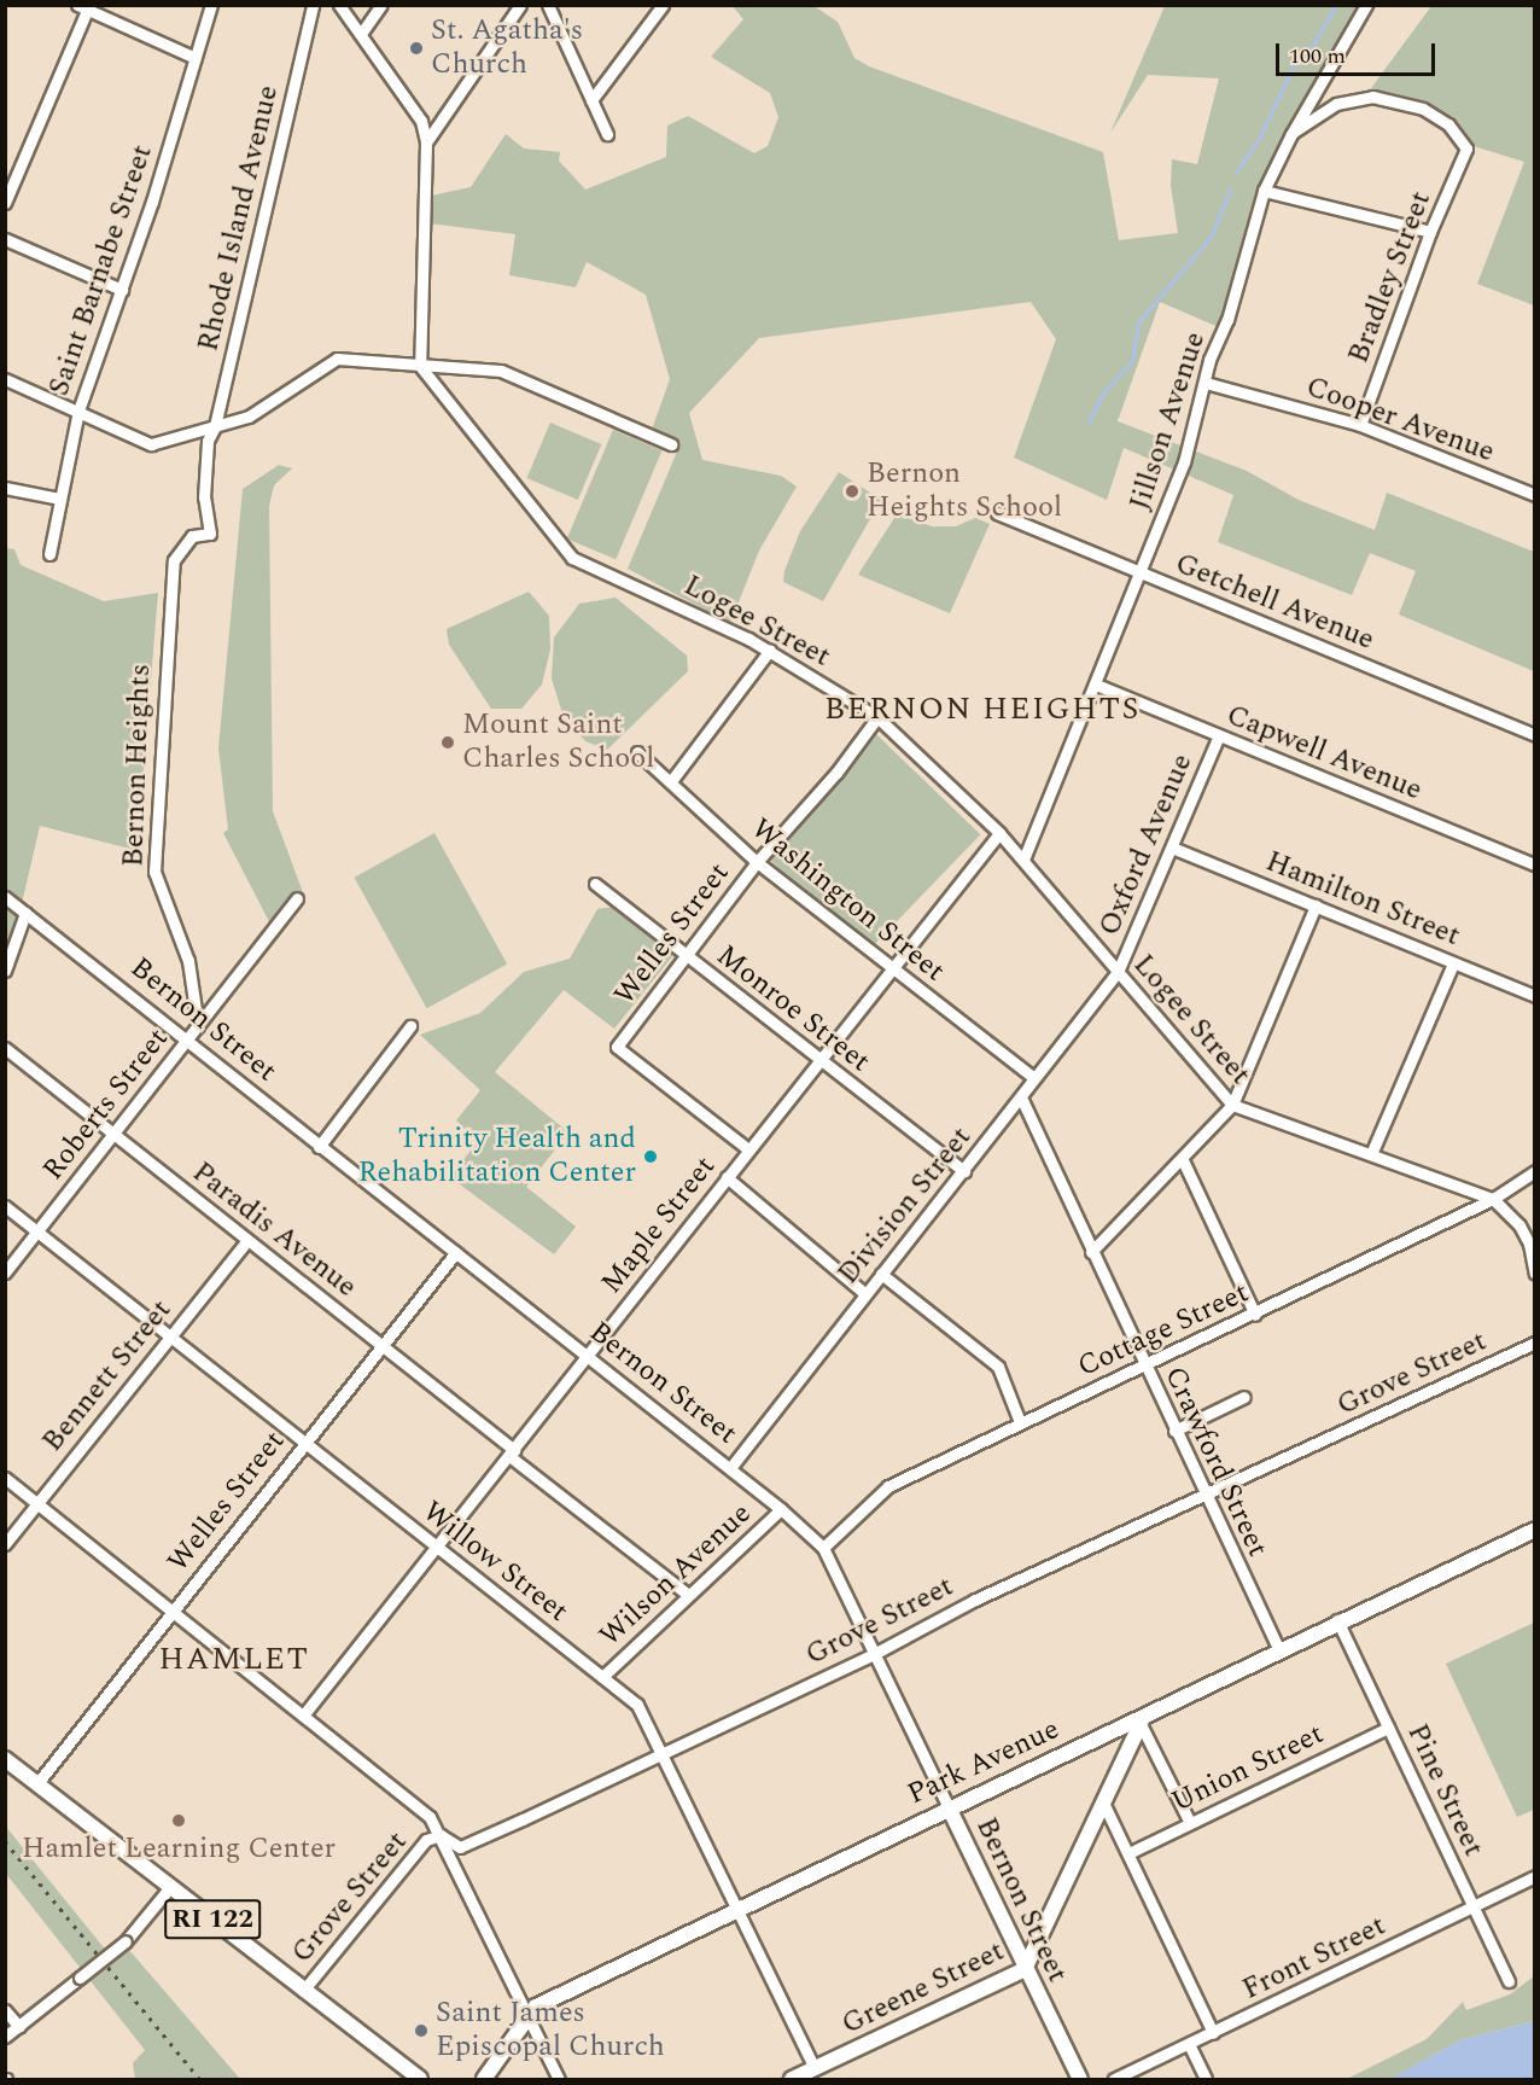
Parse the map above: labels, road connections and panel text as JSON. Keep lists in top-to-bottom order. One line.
{"streets":{"main road":["Bernon Street","Park Avenue","RI 122","Greene Street"],"street":["Rhode Island Avenue","Saint Barnabe Street","Bradley Street","Cooper Avenue","Jillson Avenue","Getchell Avenue","Logee Street","Capwell Avenue","Bernon Heights","Oxford Avenue","Hamilton Street","Washington Street","Welles Street","Monroe Street","Roberts Street","Division Street","Maple Street","Paradis Avenue","Cottage Street","Grove Street","Bennett Street","Crawford Street","Willow Street","Wilson Avenue","Union Street","Pine Street","Front Street"]},"crossings":[["Rhode Island Avenue","Bernon Heights"],["Bradley Street","Cooper Avenue"],["Bradley Street","Jillson Avenue"],["Cooper Avenue","Jillson Avenue"],["Jillson Avenue","Getchell Avenue"],["Jillson Avenue","Logee Street"],["Jillson Avenue","Capwell Avenue"],["Logee Street","Oxford Avenue"],["Logee Street","Welles Street"],["Logee Street","Division Street"],["Logee Street","Maple Street"],["Logee Street","Cottage Street"],["Capwell Avenue","Oxford Avenue"],["Bernon Heights","Roberts Street"],["Oxford Avenue","Hamilton Street"],["Oxford Avenue","Division Street"],["Washington Street","Welles Street"],["Washington Street","Division Street"],["Washington Street","Maple Street"],["Welles Street","Monroe Street"],["Welles Street","Bernon Street"],["Welles Street","Maple Street"],["Welles Street","Paradis Avenue"],["Welles Street","Willow Street"],["Welles Street","RI 122"],["Monroe Street","Division Street"],["Monroe Street","Maple Street"],["Bernon Street","Roberts Street"],["Bernon Street","Division Street"],["Bernon Street","Maple Street"],["Bernon Street","Cottage Street"],["Bernon Street","Grove Street"],["Bernon Street","Wilson Avenue"],["Bernon Street","Park Avenue"],["Bernon Street","Greene Street"],["Roberts Street","Paradis Avenue"],["Roberts Street","Willow Street"],["Division Street","Crawford Street"],["Maple Street","Paradis Avenue"],["Maple Street","Willow Street"],["Paradis Avenue","Bennett Street"],["Paradis Avenue","Wilson Avenue"],["Cottage Street","Crawford Street"],["Grove Street","Crawford Street"],["Grove Street","Willow Street"],["Grove Street","RI 122"],["Bennett Street","Willow Street"],["Crawford Street","Park Avenue"],["Willow Street","Wilson Avenue"],["Willow Street","Park Avenue"],["Willow Street","Greene Street"],["Park Avenue","Pine Street"],["Park Avenue","Greene Street"],["Union Street","Pine Street"],["Pine Street","Front Street"]],"districts":["BERNON HEIGHTS","HAMLET"],"places":["St. Agatha's Church","Bernon Heights School","Mount Saint Charles School","Trinity Health and Rehabilitation Center","Hamlet Learning Center","Saint James Episcopal Church"],"scale_bar":"100 m"}
